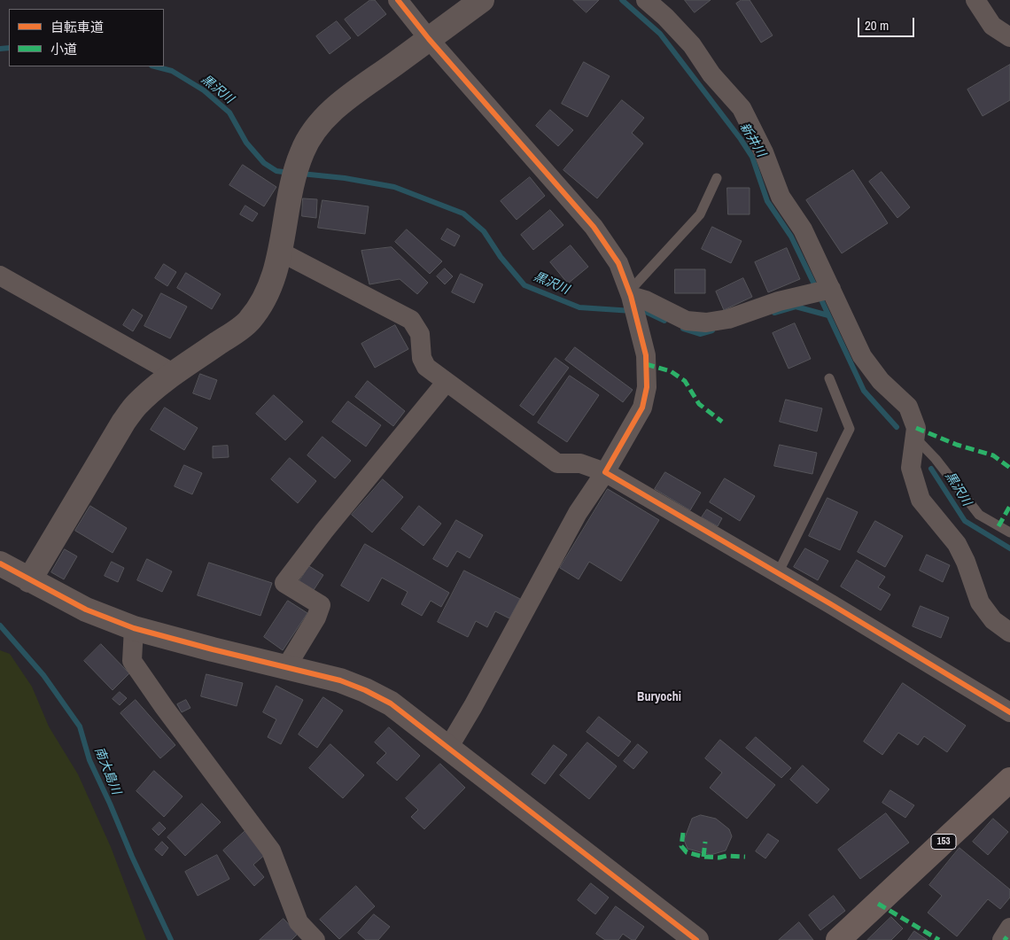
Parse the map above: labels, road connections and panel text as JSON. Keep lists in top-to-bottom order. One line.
{"streets":{"highway":["153"]},"districts":["Buryochi"],"water":["黒沢川","新井川","南大島川"],"legend":["自転車道","小道"],"scale_bar":"20 m"}
